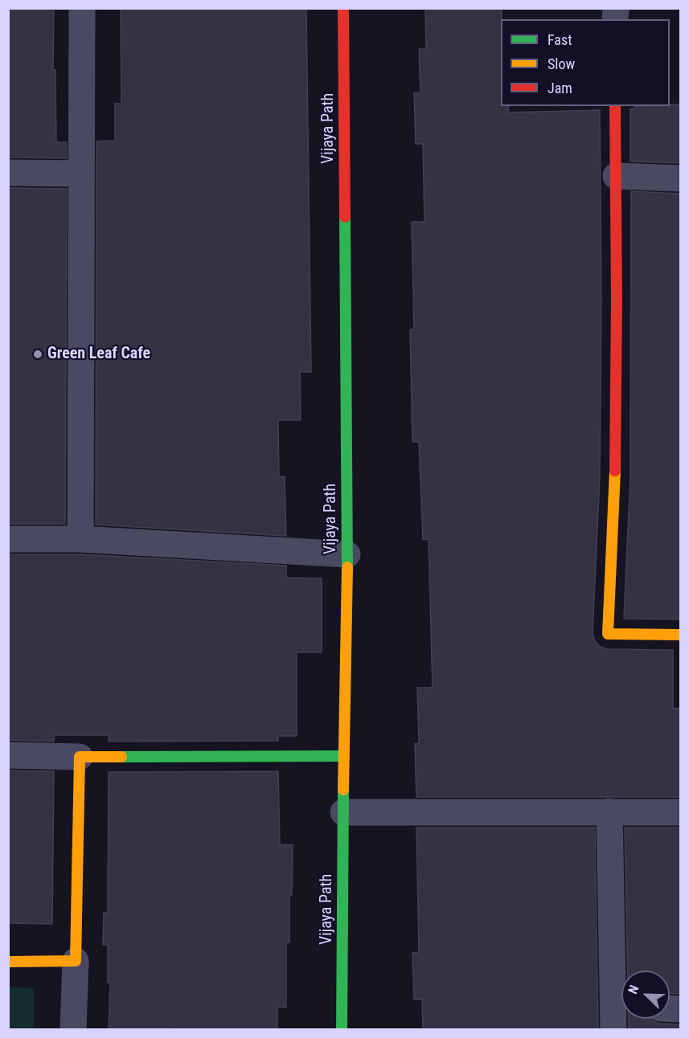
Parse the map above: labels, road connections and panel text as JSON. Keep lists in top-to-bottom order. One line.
{"streets":{"street":["Vijaya Path"]},"places":["Green Leaf Cafe"],"legend":["Fast","Slow","Jam"],"north":"top left"}
